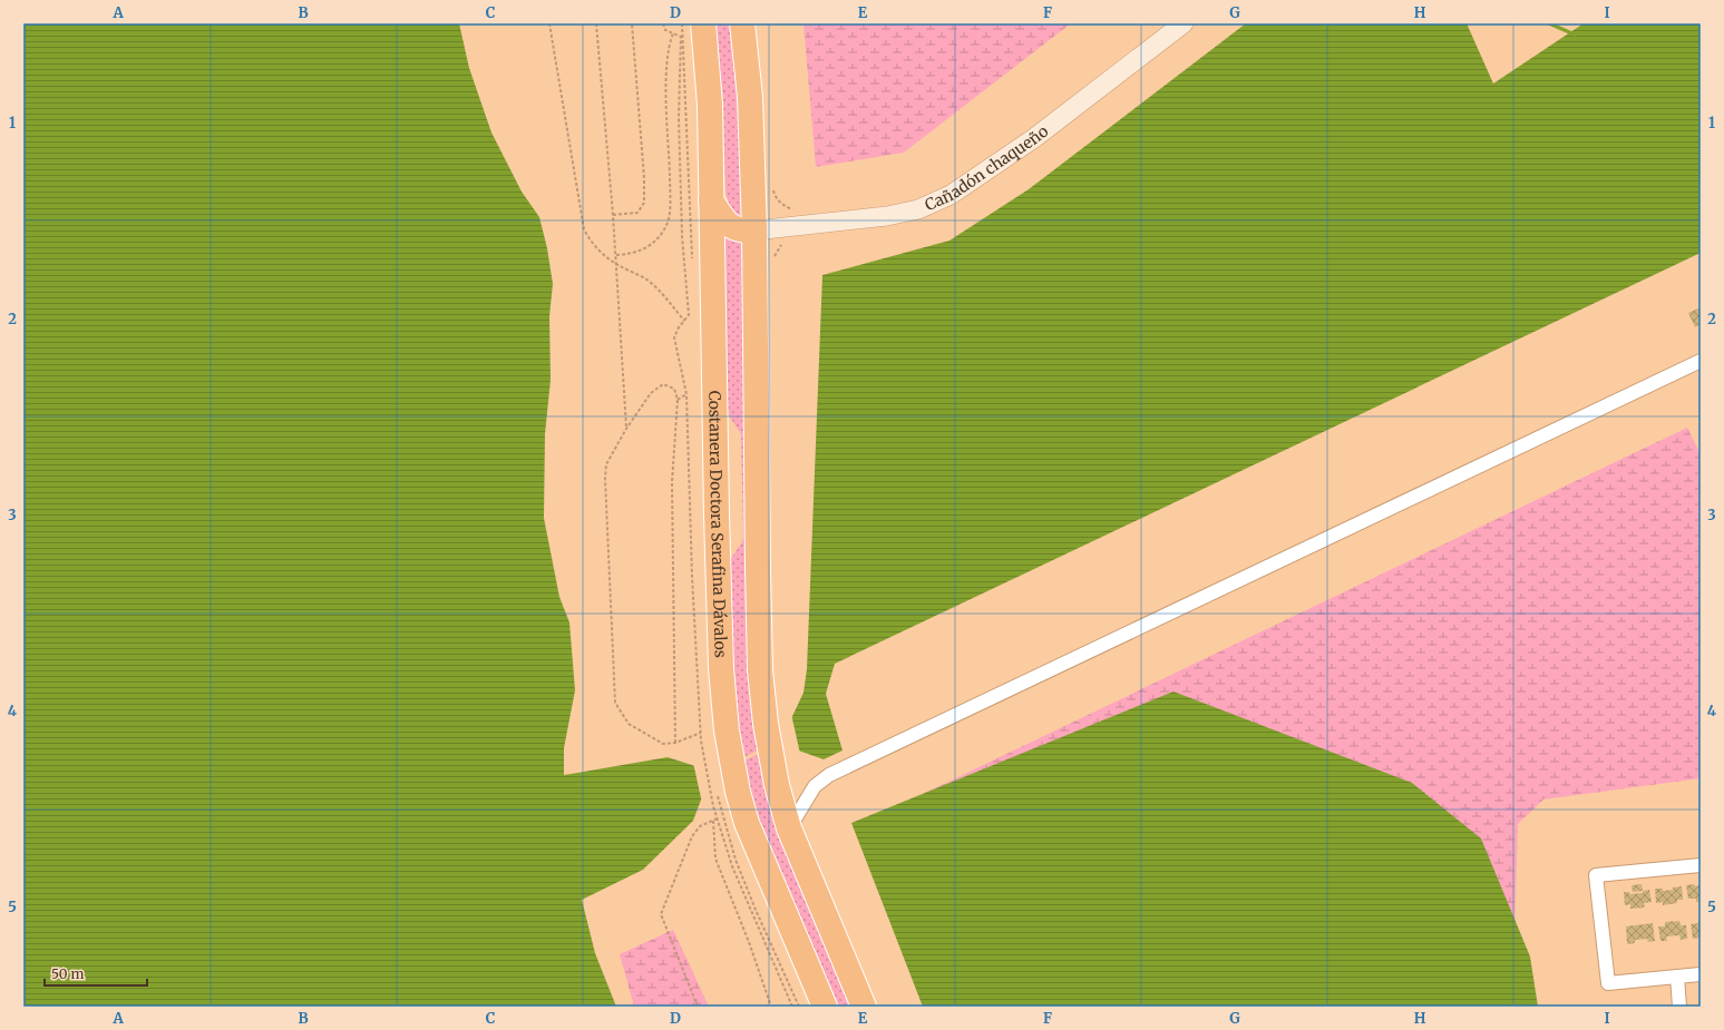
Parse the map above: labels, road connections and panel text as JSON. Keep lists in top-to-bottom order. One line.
{"streets":{"highway":["Costanera Doctora Serafina Dávalos"],"main road":["Cañadón chaqueño"]},"scale_bar":"50 m","grid":{"columns":["A","B","C","D","E","F","G","H","I"],"rows":["1","2","3","4","5"]}}
